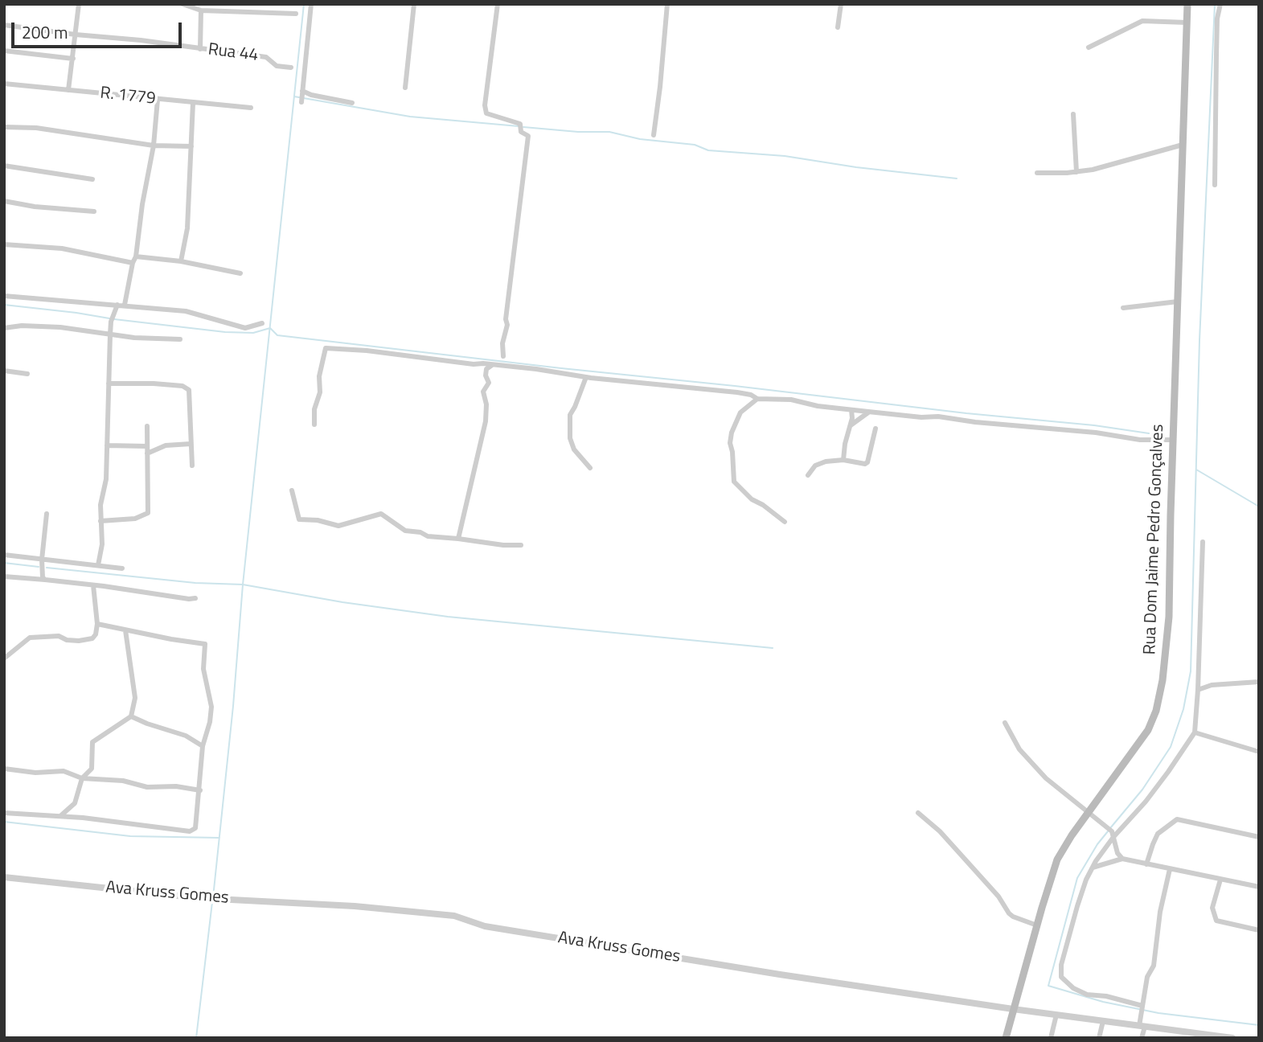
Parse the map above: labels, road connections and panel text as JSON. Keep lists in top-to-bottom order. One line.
{"streets":{"main road":["Rua Dom Jaime Pedro Gonçalves"],"street":["Rua 44","R. 1779","Ava Kruss Gomes"]},"crossings":[["Rua Dom Jaime Pedro Gonçalves","Ava Kruss Gomes"]],"scale_bar":"200 m"}
